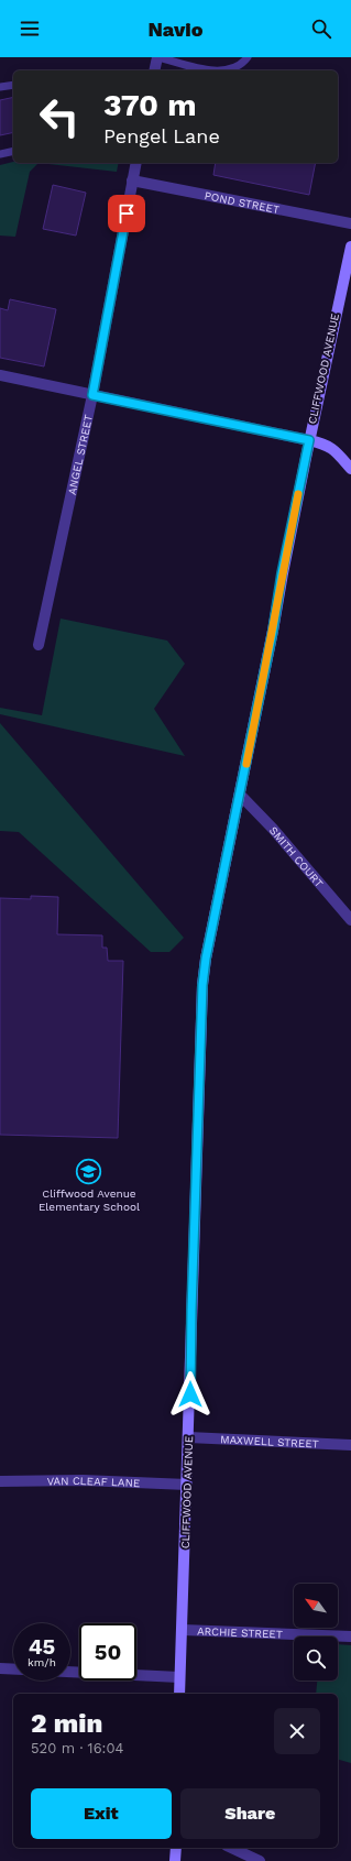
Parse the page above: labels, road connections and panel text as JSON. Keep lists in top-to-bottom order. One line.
{"streets":{"main road":["CLIFFWOOD AVENUE"],"street":["POND STREET","ANGEL STREET","SMITH COURT","MAXWELL STREET","VAN CLEAF LANE","ARCHIE STREET"]},"crossings":[["POND STREET","ANGEL STREET"],["CLIFFWOOD AVENUE","SMITH COURT"],["CLIFFWOOD AVENUE","MAXWELL STREET"],["CLIFFWOOD AVENUE","VAN CLEAF LANE"],["CLIFFWOOD AVENUE","ARCHIE STREET"]],"places":{"school or university":["Cliffwood Avenue Elementary School"]},"north":"top left","page":{"header":"Navio","turn":["370 m","Pengel Lane"],"speed":"45 km/h","limit":"50","heading":["2 min","520 m · 16:04"],"buttons":["Exit","Share"]}}
